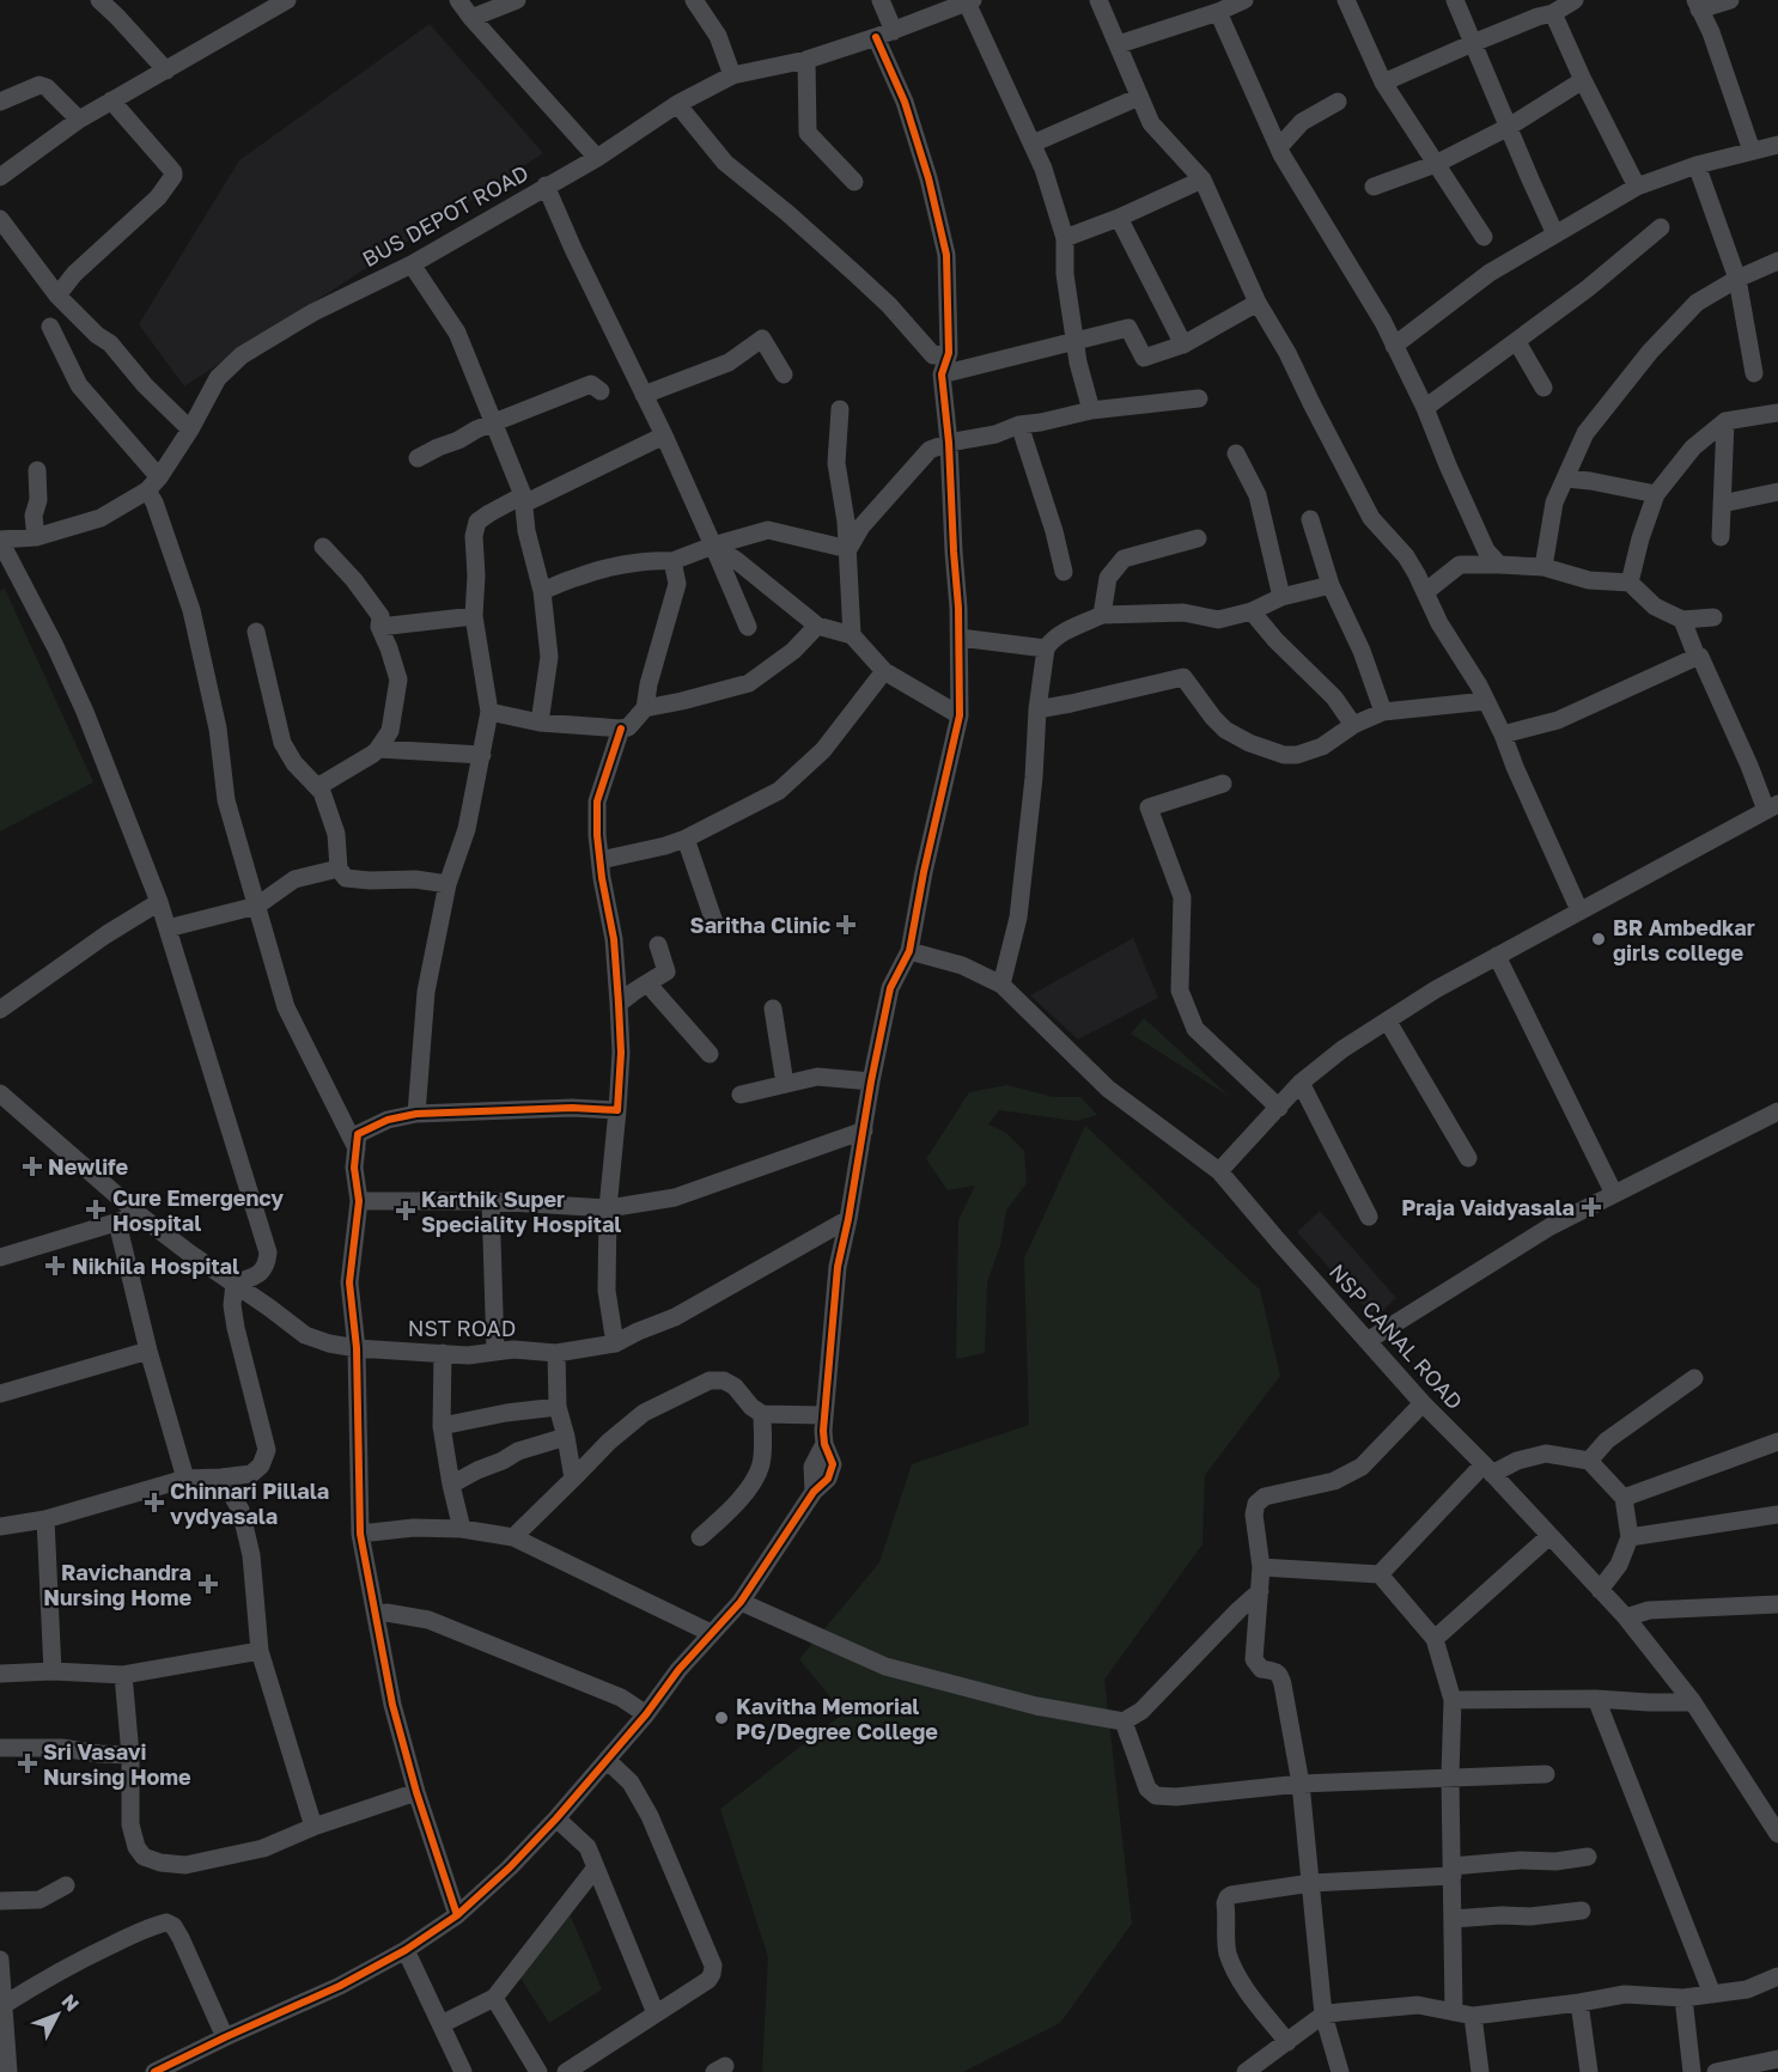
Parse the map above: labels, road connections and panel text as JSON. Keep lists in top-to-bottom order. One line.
{"streets":{"street":["BUS DEPOT ROAD","NST ROAD","NSP CANAL ROAD"]},"places":{"health":["Saritha Clinic","Newlife","Praja Vaidyasala","Cure Emergency Hospital","Karthik Super Speciality Hospital","Nikhila Hospital","Chinnari Pillala vydyasala","Ravichandra Nursing Home","Sri Vasavi Nursing Home"],"other":["BR Ambedkar girls college","Kavitha Memorial PG/Degree College"]},"north":"top right"}
